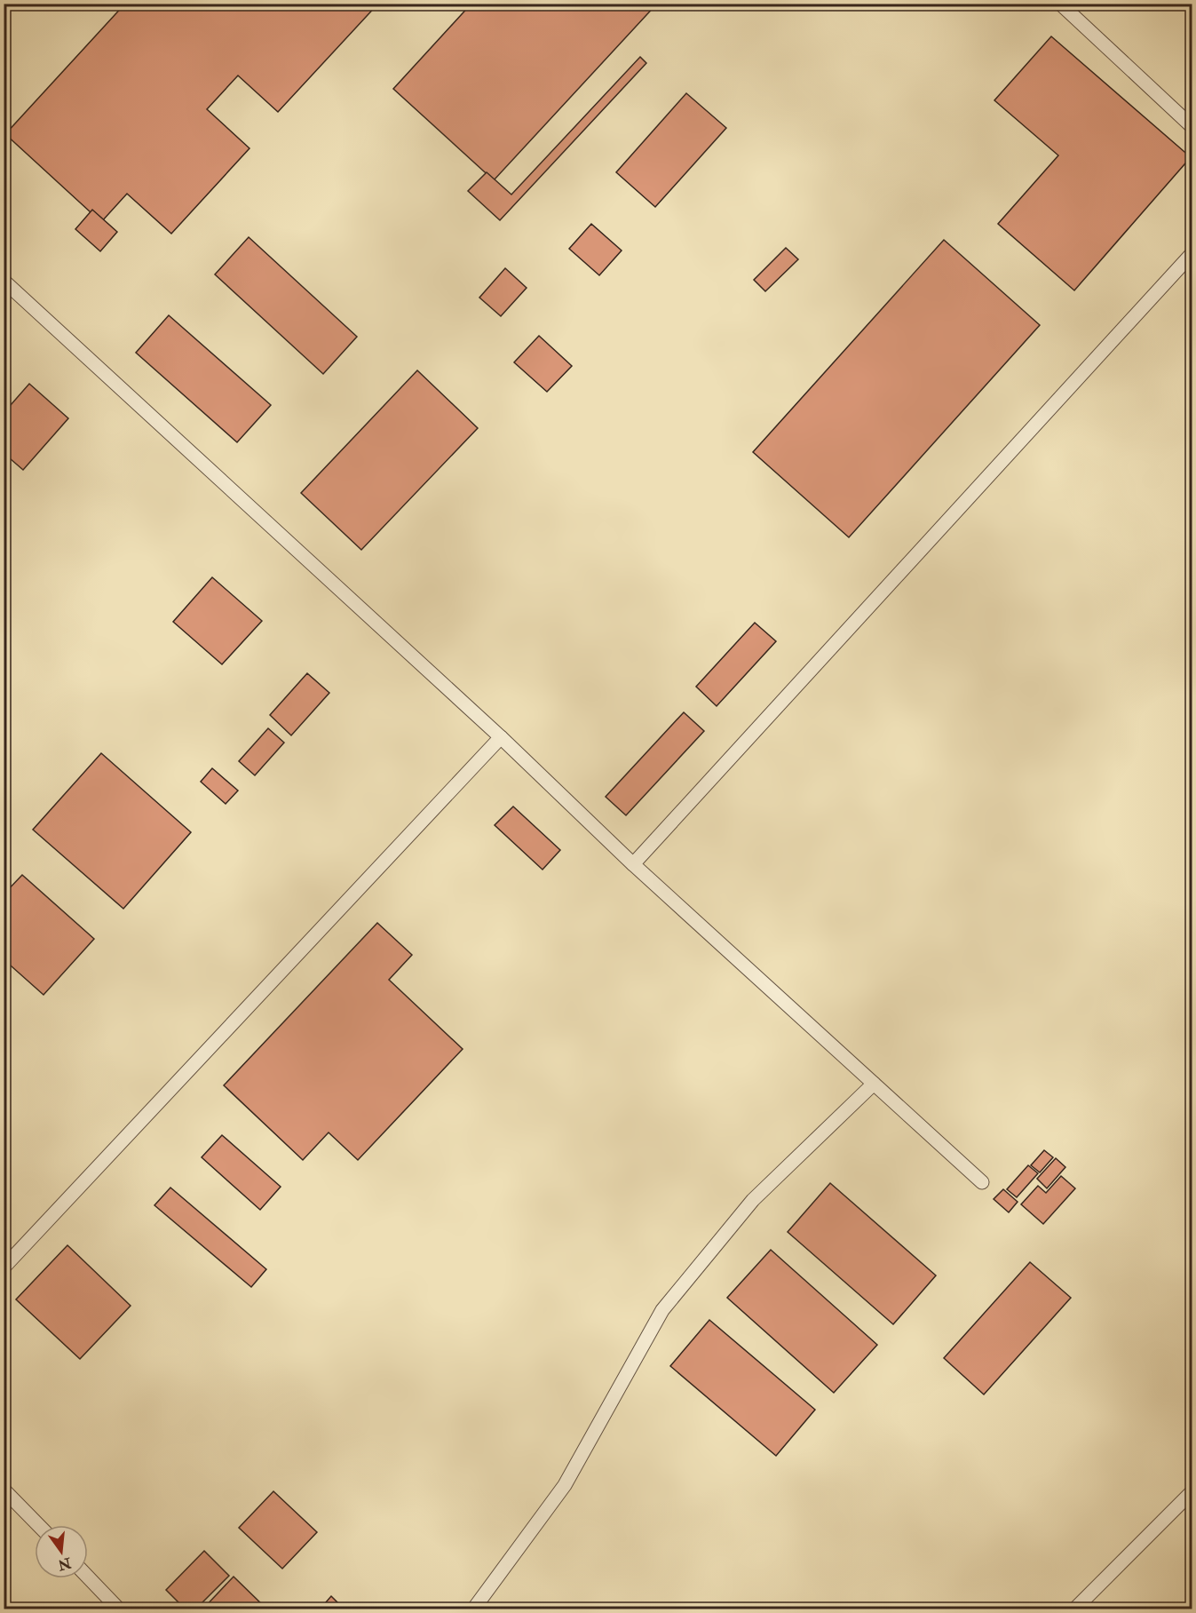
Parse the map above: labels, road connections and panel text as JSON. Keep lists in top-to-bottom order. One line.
{"north":"bottom"}
